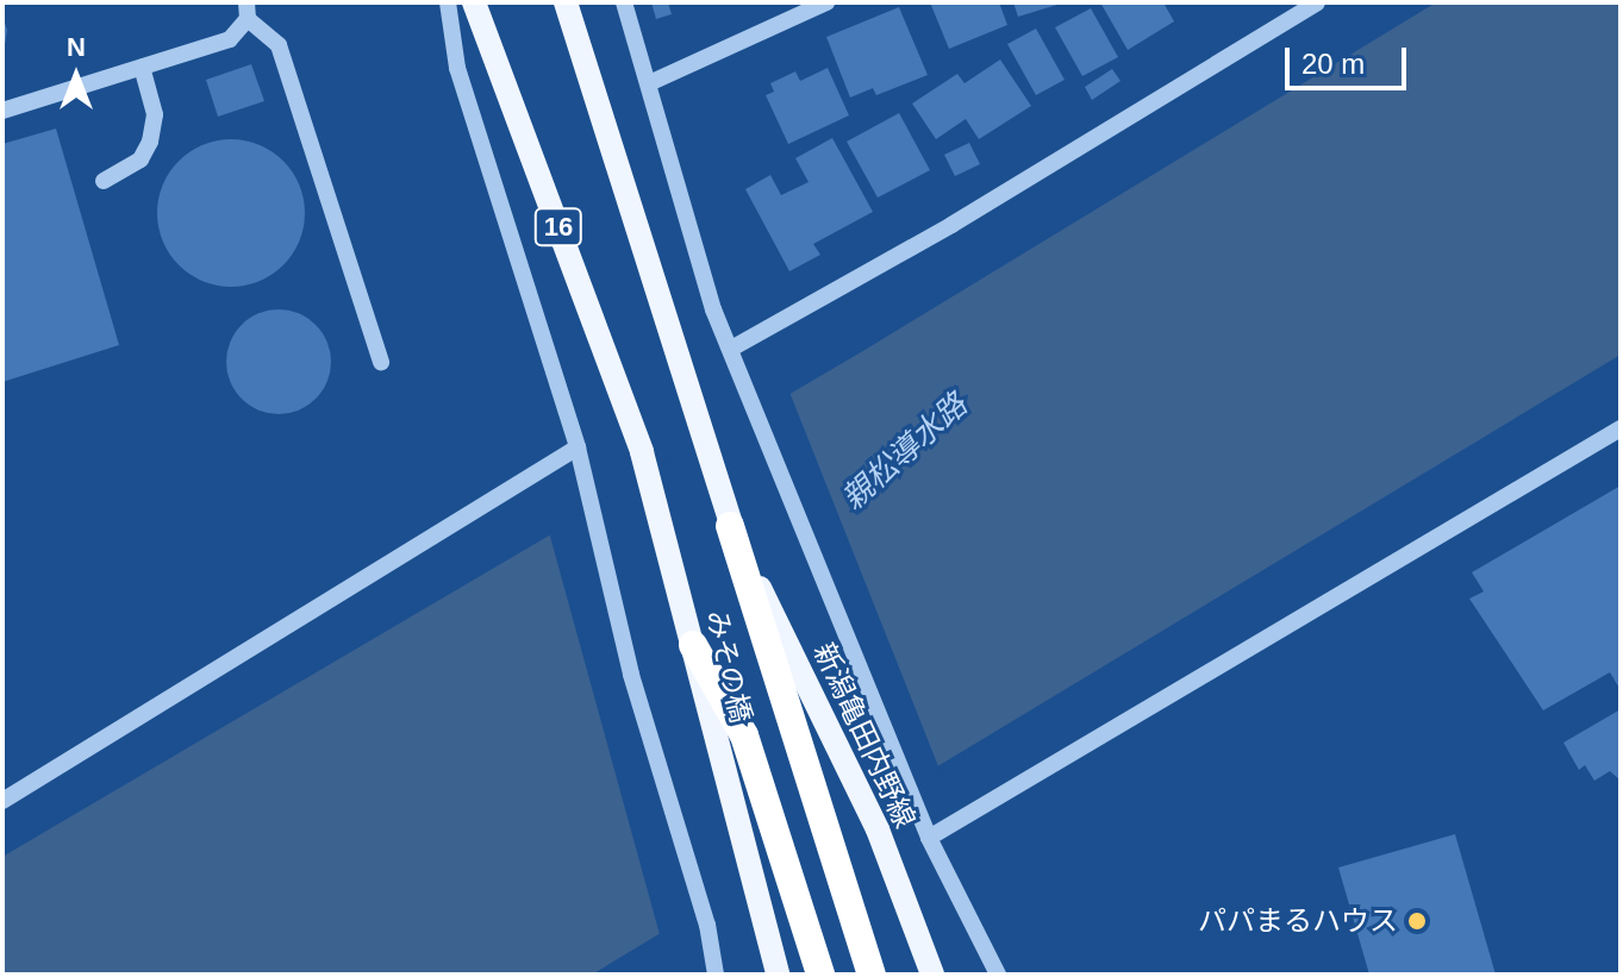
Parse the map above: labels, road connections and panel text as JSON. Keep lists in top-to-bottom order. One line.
{"streets":{"main road":["16","みその橋","新潟亀田内野線"]},"crossings":[["16","新潟亀田内野線"]],"water":["親松導水路"],"places":["パパまるハウス"],"scale_bar":"20 m","north":"top"}
